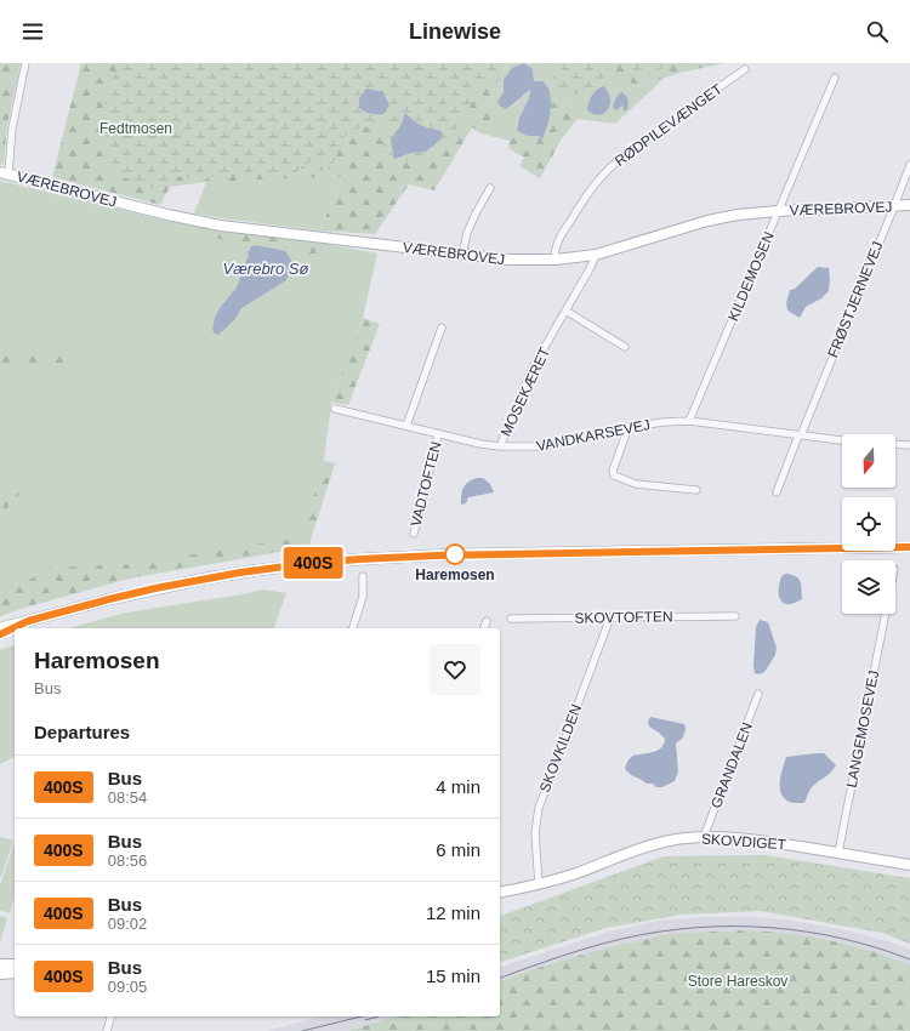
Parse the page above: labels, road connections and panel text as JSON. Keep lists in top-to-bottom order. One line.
{"streets":{"street":["RØDPILEVÆNGET","VÆREBROVEJ","KILDEMOSEN","FRØSTJERNEVEJ","MOSEKÆRET","VANDKARSEVEJ","VADTOFTEN","SKOVTOFTEN","LANGEMOSEVEJ","SKOVKILDEN","GRANDALEN","SKOVDIGET"]},"crossings":[["RØDPILEVÆNGET","VÆREBROVEJ"],["VÆREBROVEJ","KILDEMOSEN"],["VÆREBROVEJ","FRØSTJERNEVEJ"],["VÆREBROVEJ","MOSEKÆRET"],["KILDEMOSEN","VANDKARSEVEJ"],["FRØSTJERNEVEJ","VANDKARSEVEJ"],["MOSEKÆRET","VANDKARSEVEJ"],["VANDKARSEVEJ","VADTOFTEN"],["SKOVTOFTEN","SKOVKILDEN"],["LANGEMOSEVEJ","SKOVDIGET"],["SKOVKILDEN","SKOVDIGET"],["GRANDALEN","SKOVDIGET"]],"water":["Værebro Sø"],"parks":["Fedtmosen","Store Hareskov"],"places":["Haremosen"],"lines":["bus line 400S"],"north":"bottom","page":{"header":"Linewise","on_map":"400S","heading":[["Haremosen","Bus"],"Departures"],"list":[{"mark":"400S","name":"Bus","note":"08:54","value":"4 min"},{"mark":"400S","name":"Bus","note":"08:56","value":"6 min"},{"mark":"400S","name":"Bus","note":"09:02","value":"12 min"},{"mark":"400S","name":"Bus","note":"09:05","value":"15 min"}]}}
